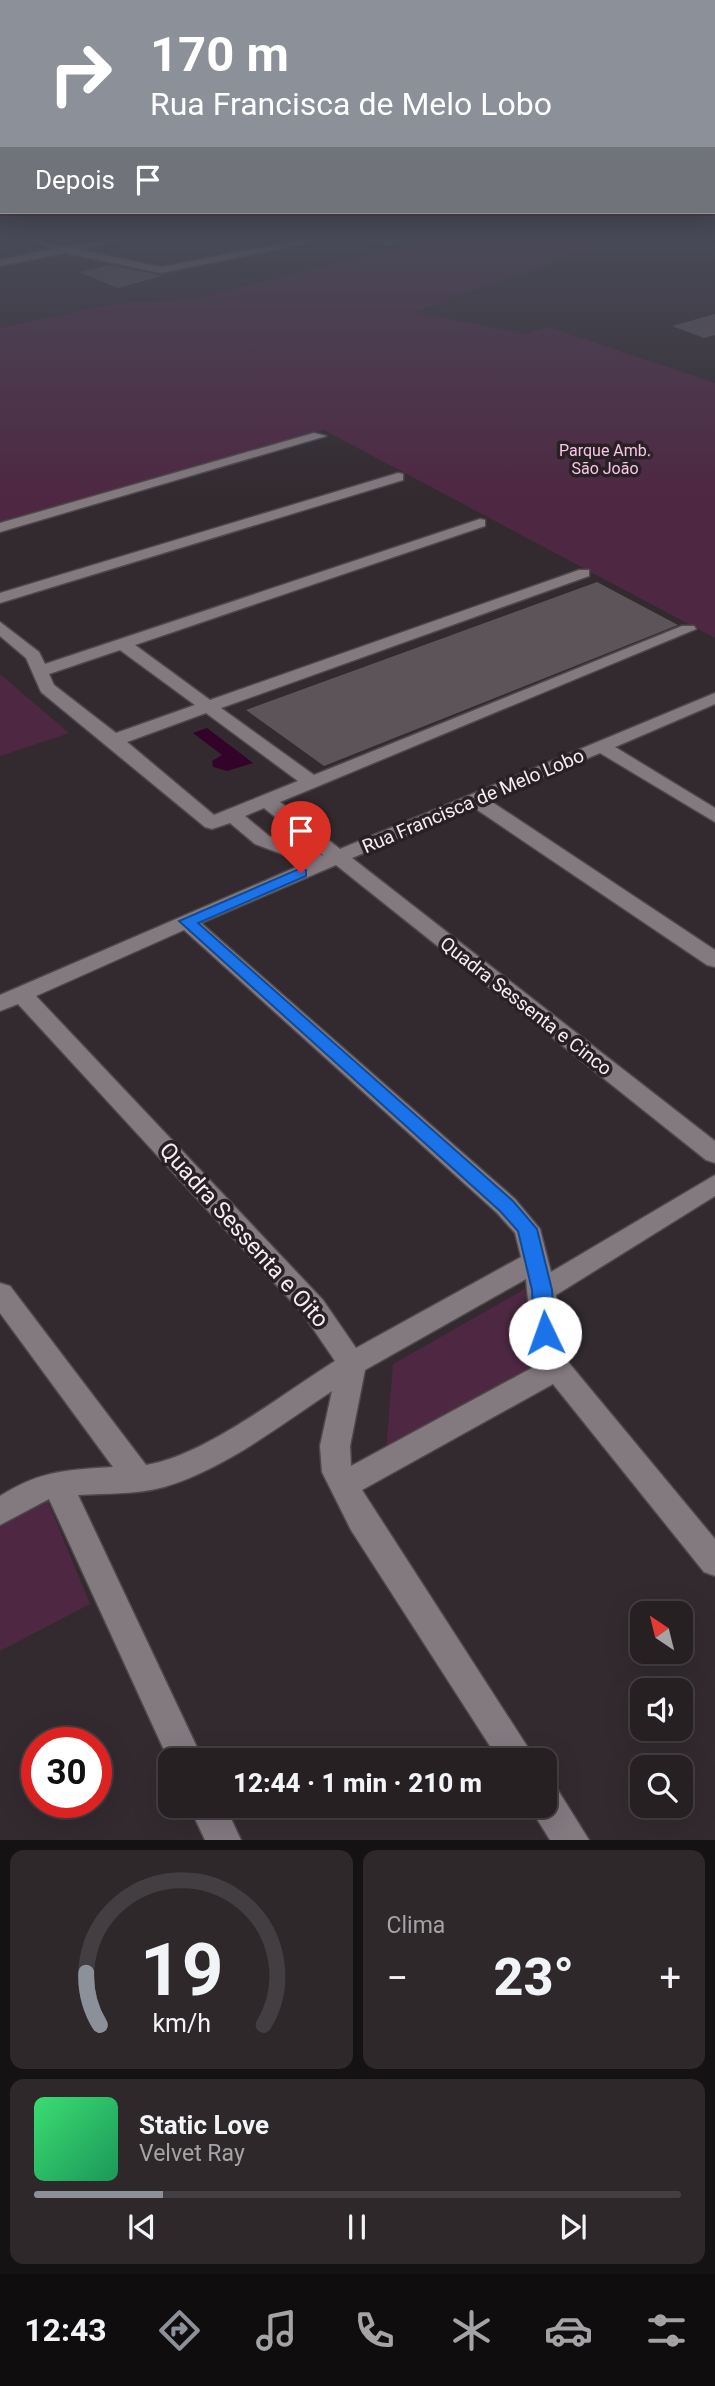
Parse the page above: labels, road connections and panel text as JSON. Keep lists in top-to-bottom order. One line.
{"streets":{"street":["Rua Francisca de Melo Lobo","Quadra Sessenta e Cinco","Quadra Sessenta e Oito"]},"crossings":[["Rua Francisca de Melo Lobo","Quadra Sessenta e Cinco"],["Rua Francisca de Melo Lobo","Quadra Sessenta e Oito"]],"parks":["Parque Amb. São João"],"north":"top left","page":{"turn":["170 m","Rua Francisca de Melo Lobo"],"then":"Depois","limit":"30","trip":"12:44 · 1 min · 210 m","tile":"Clima","heat":["−","23°","+"],"song":["Static Love","Velvet Ray"],"tabs":"12:43","gauge":["19","km/h"]}}
